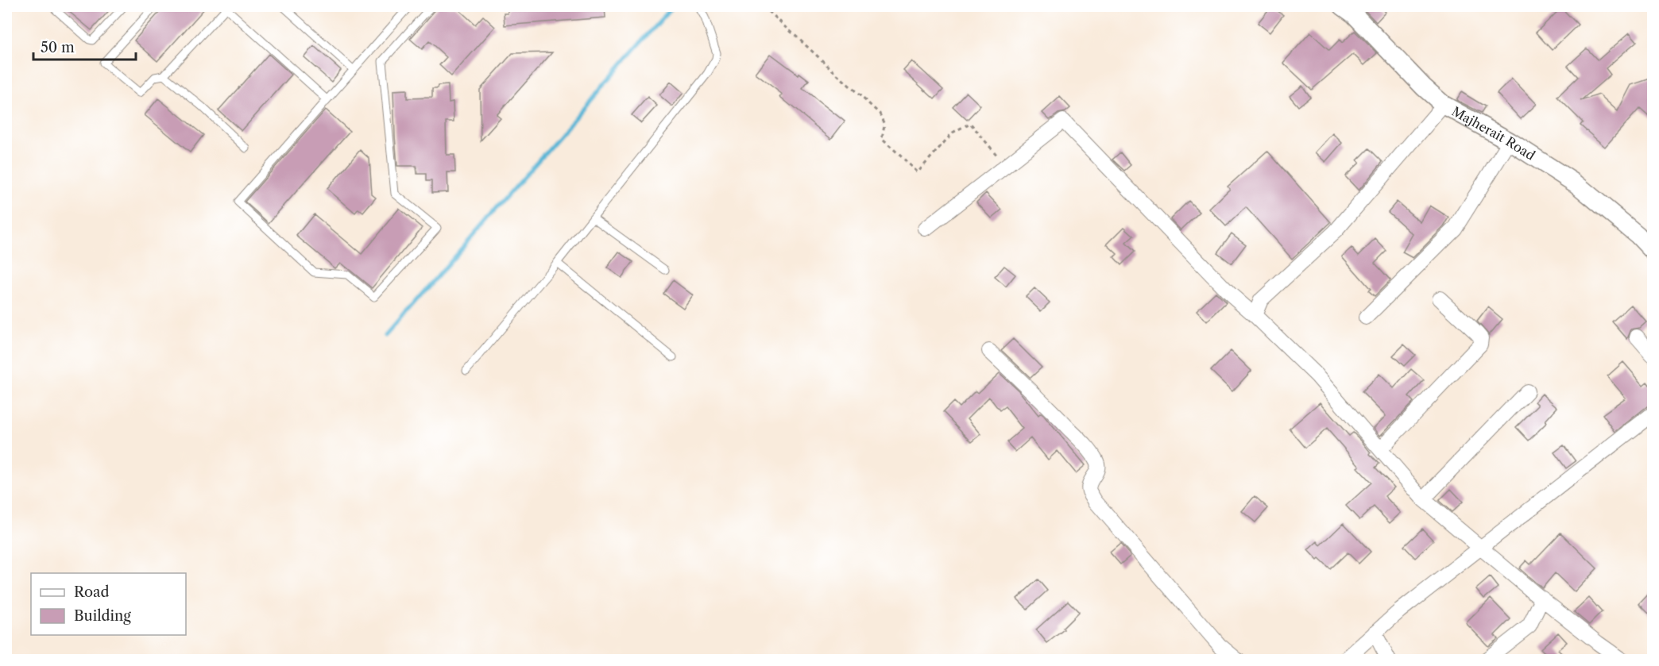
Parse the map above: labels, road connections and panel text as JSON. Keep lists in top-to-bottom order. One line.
{"streets":{"street":["Majherait Road"]},"legend":["Road","Building"],"scale_bar":"50 m"}
